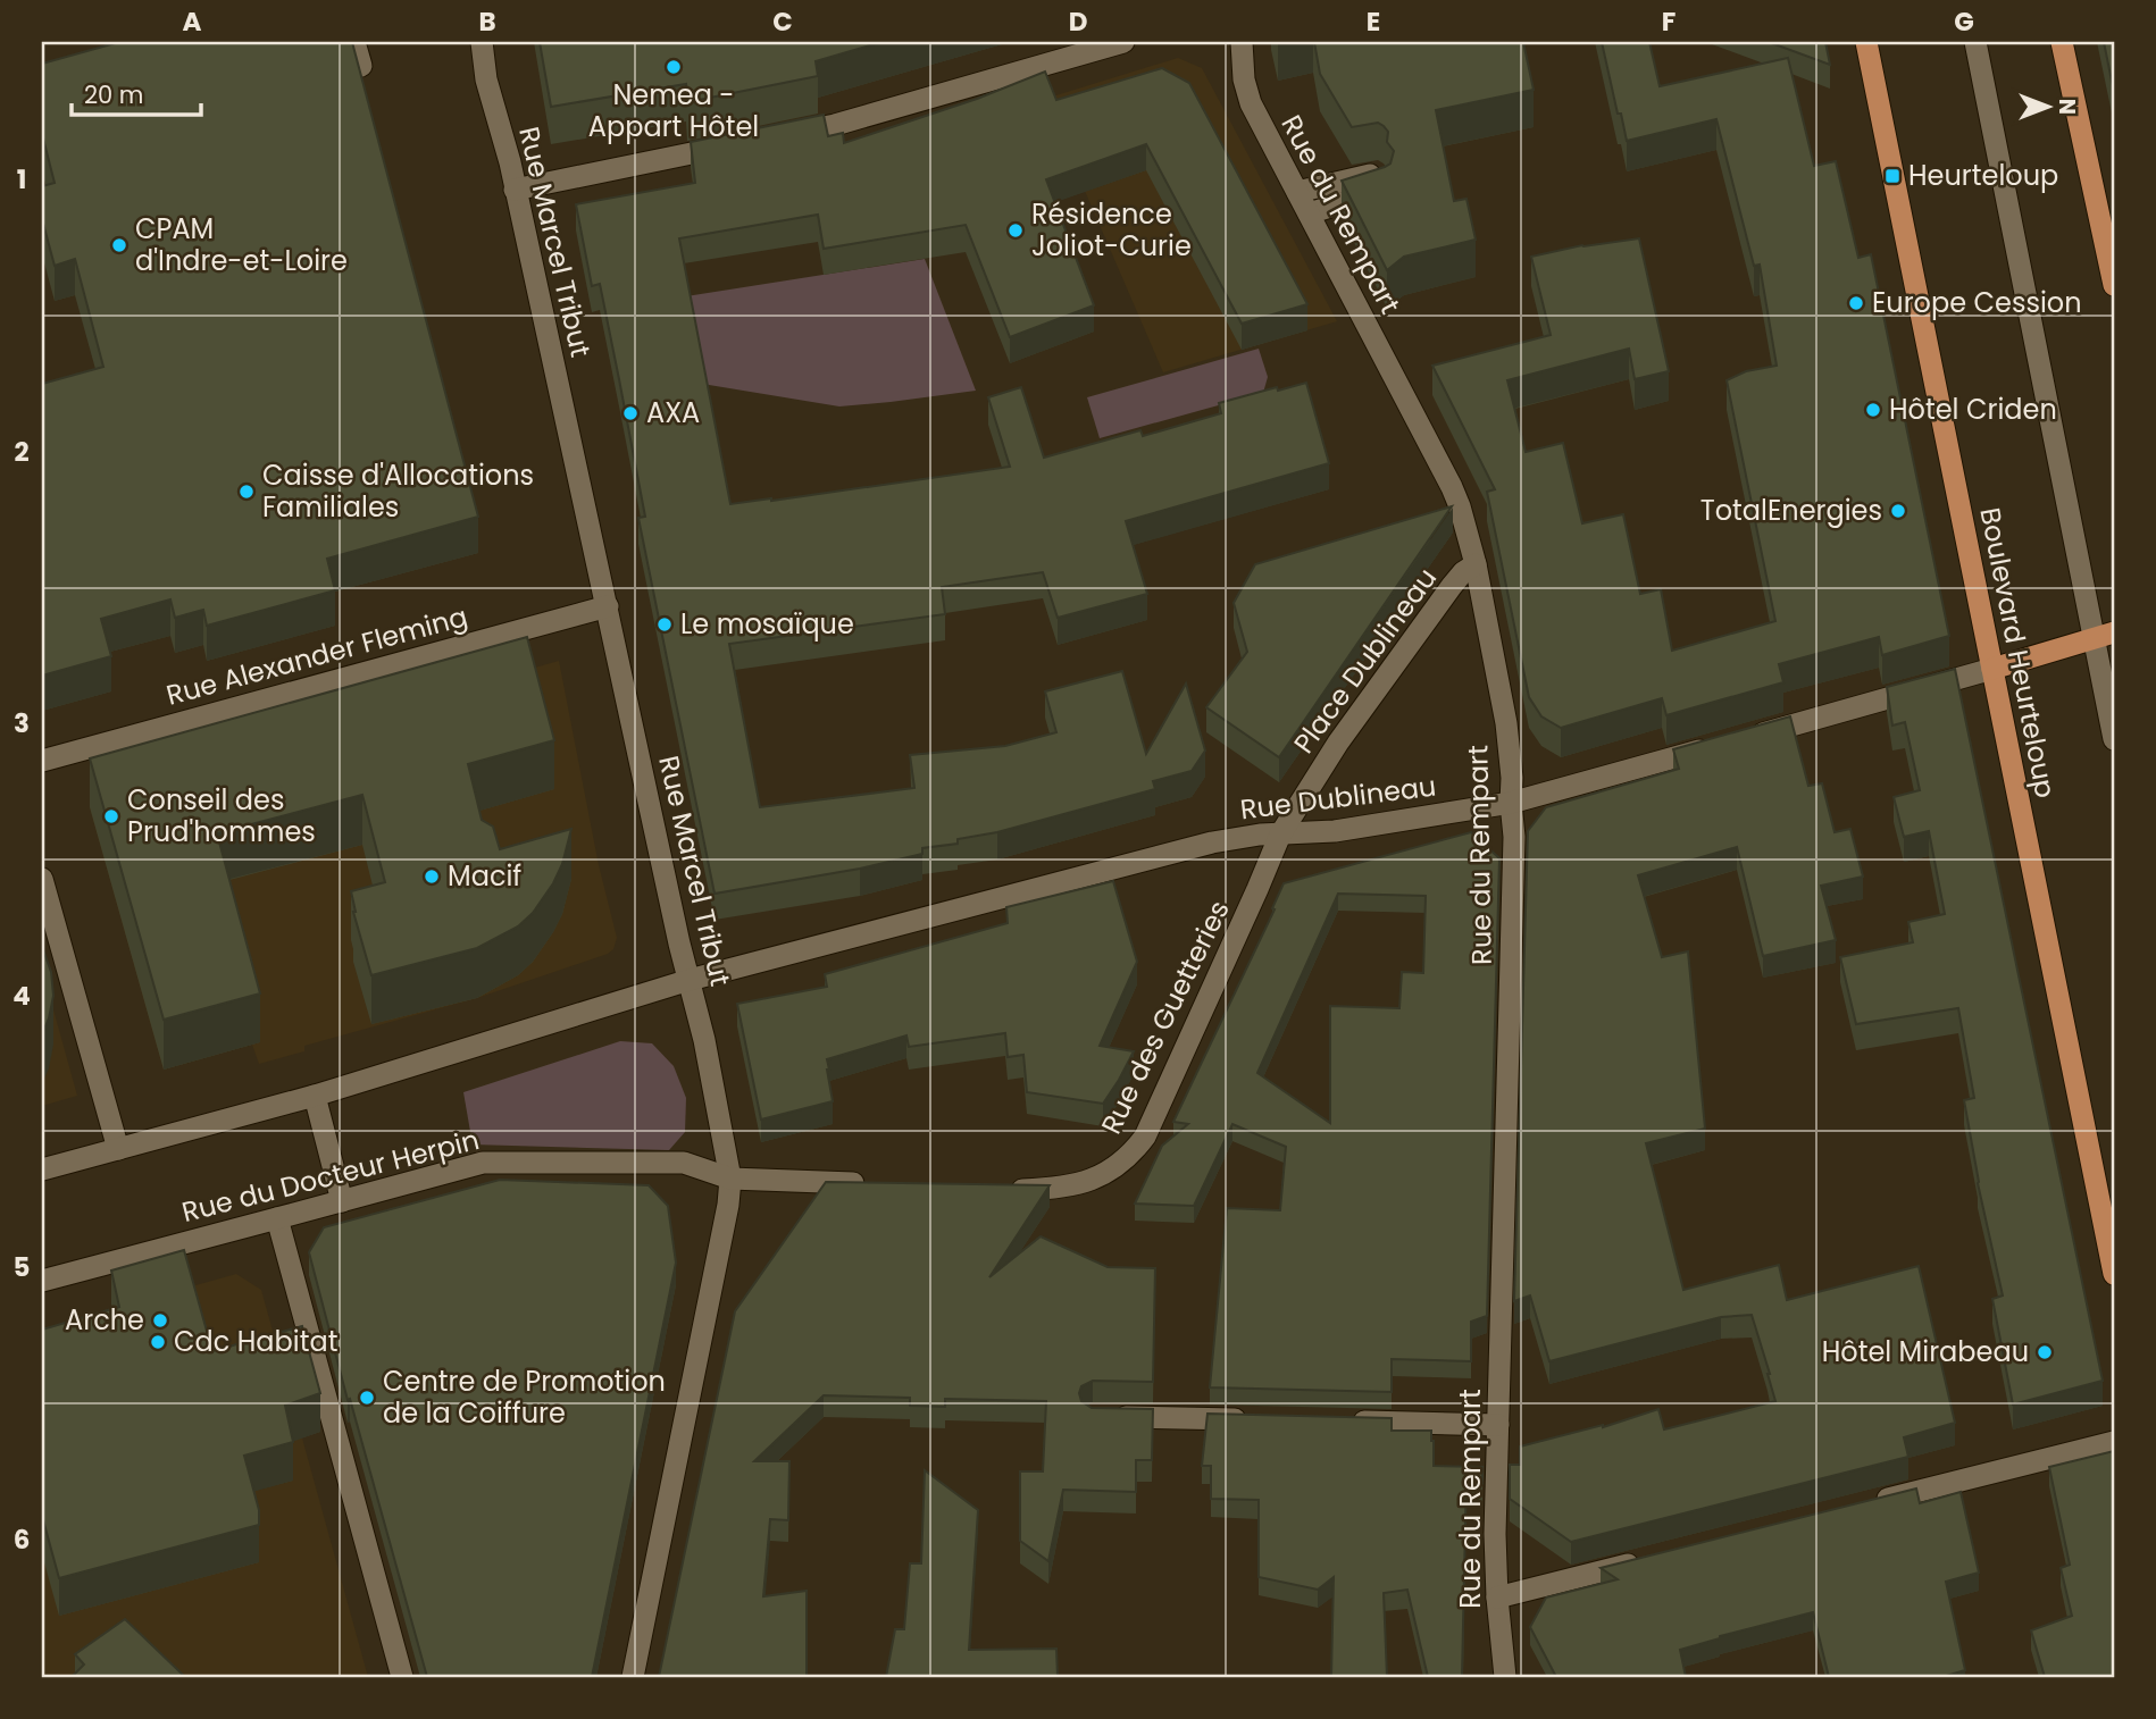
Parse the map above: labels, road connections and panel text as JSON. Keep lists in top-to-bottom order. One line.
{"streets":{"main road":["Boulevard Heurteloup"],"street":["Rue du Rempart","Rue Marcel Tribut","Rue Alexander Fleming","Place Dublineau","Rue Dublineau","Rue des Guetteries","Rue du Docteur Herpin"]},"crossings":[["Rue du Rempart","Place Dublineau"],["Rue du Rempart","Rue Dublineau"],["Rue Marcel Tribut","Rue Alexander Fleming"],["Rue Marcel Tribut","Rue Dublineau"],["Rue Marcel Tribut","Rue du Docteur Herpin"],["Place Dublineau","Rue Dublineau"],["Place Dublineau","Rue des Guetteries"],["Rue Dublineau","Rue des Guetteries"]],"places":{"other":["Nemea - Appart Hôtel","Résidence Joliot-Curie","CPAM d'Indre-et-Loire","Europe Cession","Hôtel Criden","AXA","Caisse d'Allocations Familiales","TotalEnergies","Le mosaïque","Conseil des Prud'hommes","Macif","Arche","Cdc Habitat","Hôtel Mirabeau","Centre de Promotion de la Coiffure"],"transit":["Heurteloup"]},"scale_bar":"20 m","north":"right","grid":{"columns":["A","B","C","D","E","F","G"],"rows":["1","2","3","4","5","6"]}}
